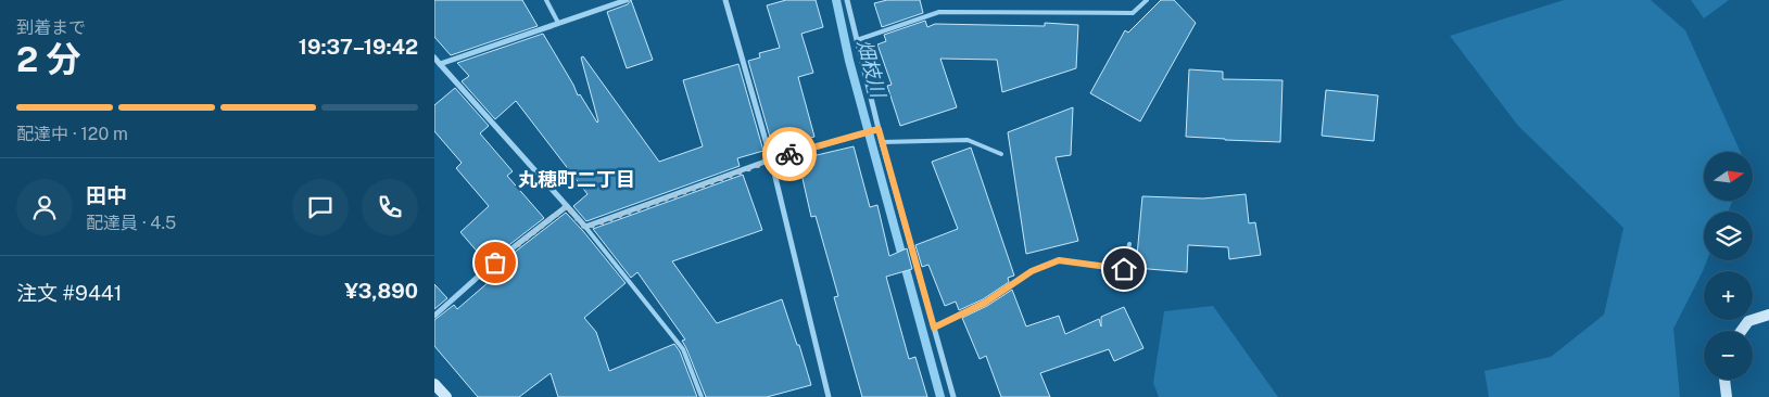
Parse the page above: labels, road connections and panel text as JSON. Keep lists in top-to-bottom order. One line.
{"districts":["丸穂町二丁目"],"water":["畑枝川"],"north":"right","page":{"heading":["2 分","到着まで","19:37–19:42"],"panel":["田中","配達員 · 4.5","注文 #9441","¥3,890"],"bar":"配達中 · 120 m","map_buttons":["+","−"]}}
